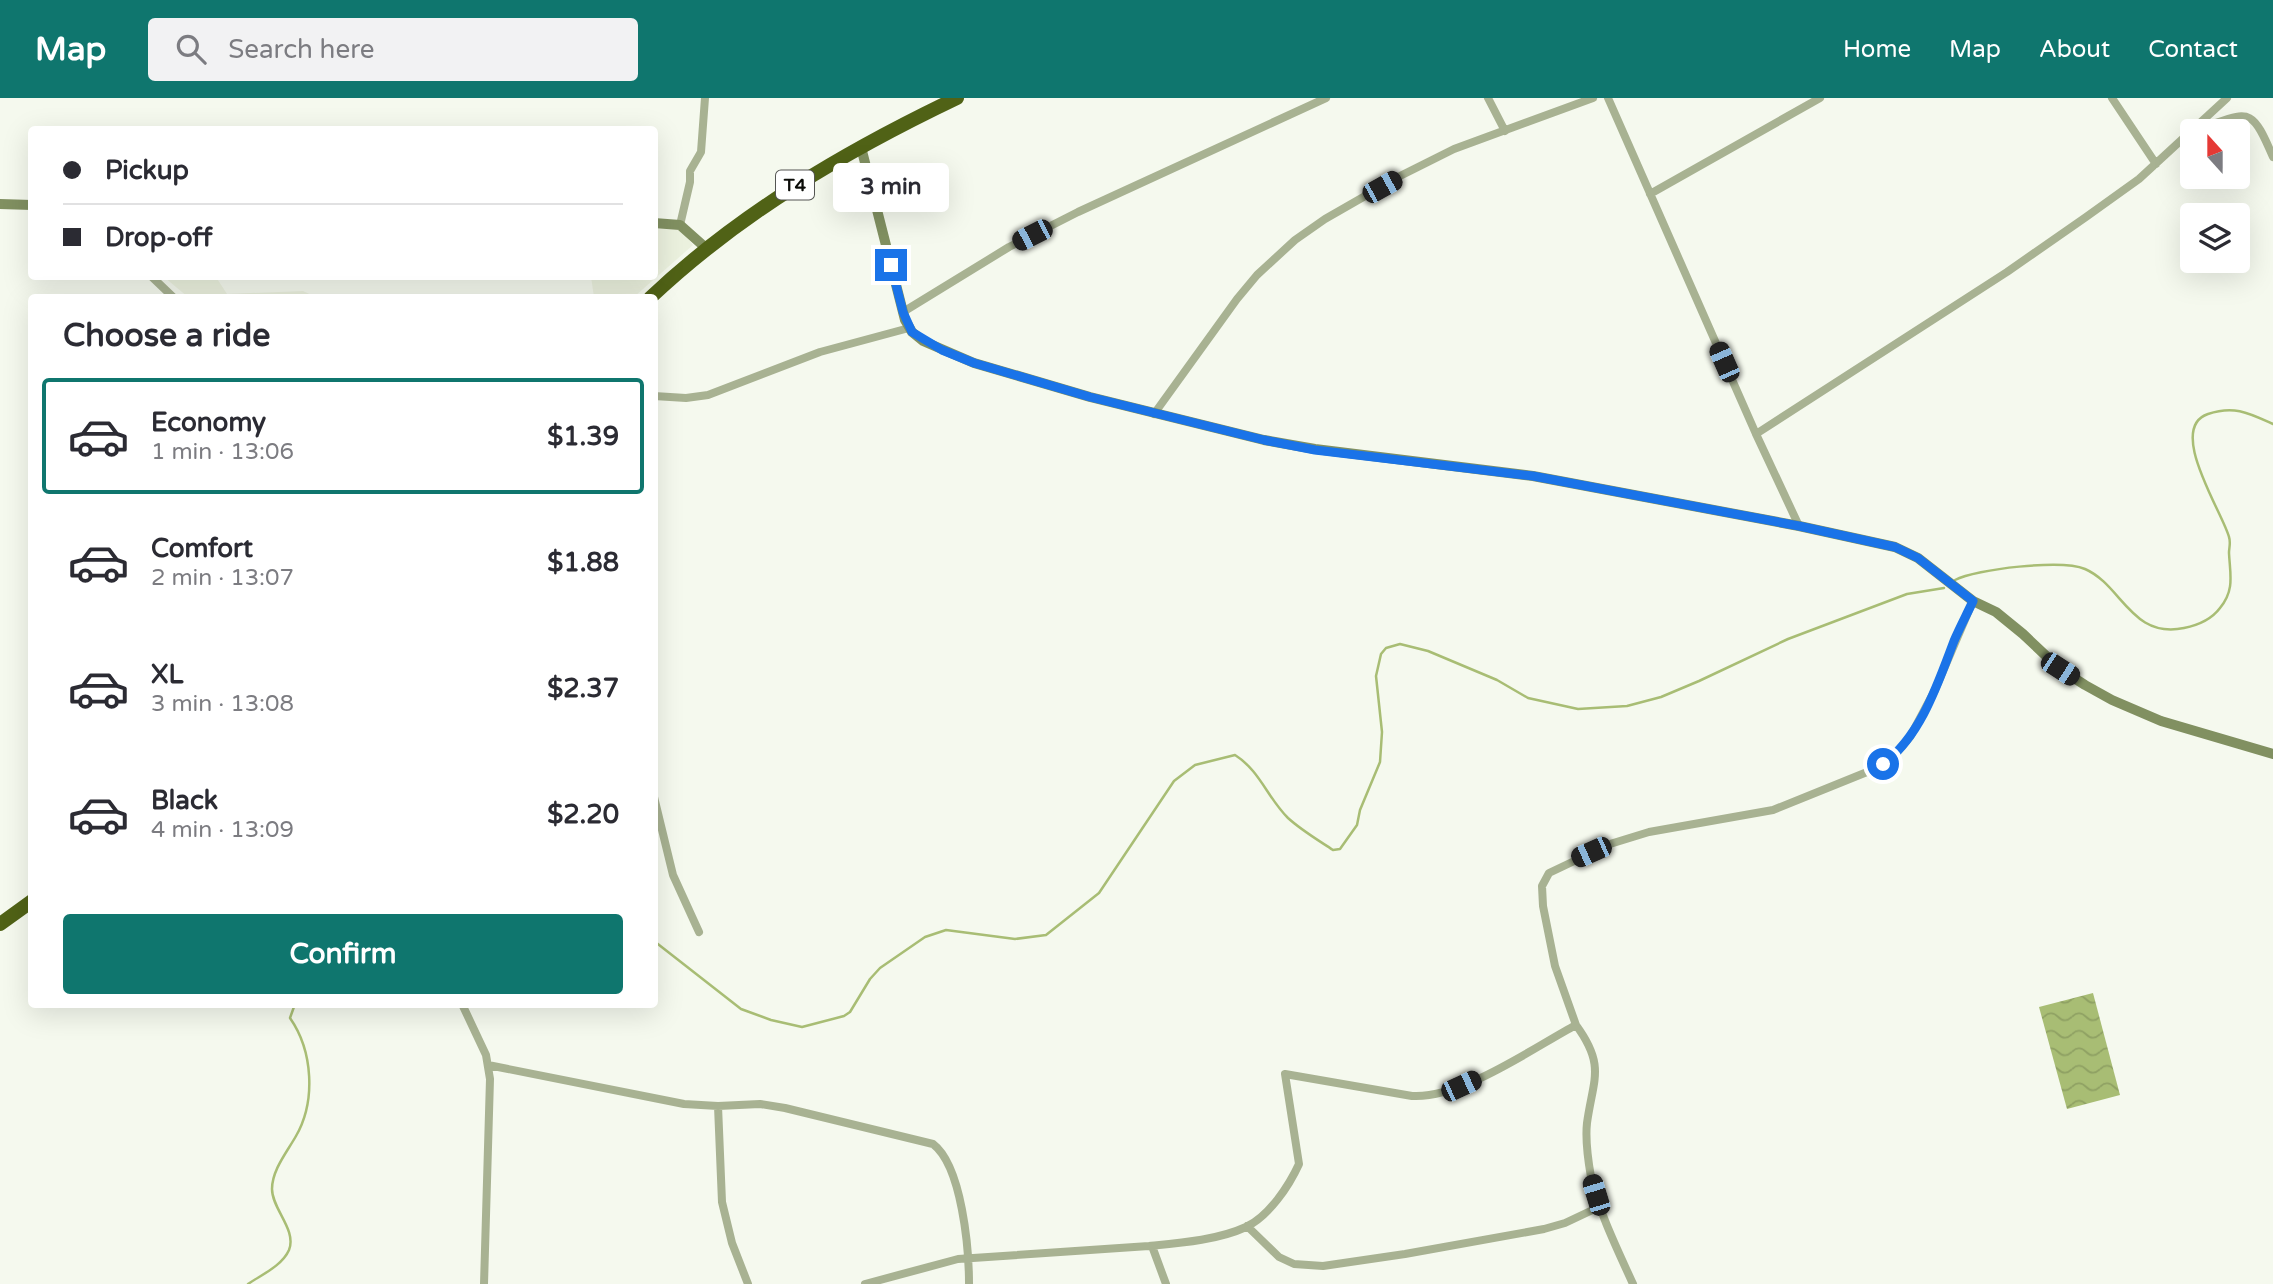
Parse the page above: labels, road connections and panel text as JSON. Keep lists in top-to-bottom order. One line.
{"streets":{"highway":["T4"]},"north":"top","page":{"header":"Map","search":"Search here","nav":["Home","Map","About","Contact"],"banner":["Pickup","Drop-off"],"bubble":"3 min","heading":"Choose a ride","list":[{"name":"Economy","note":"1 min · 13:06","value":"$1.39"},{"name":"Comfort","note":"2 min · 13:07","value":"$1.88"},{"name":"XL","note":"3 min · 13:08","value":"$2.37"},{"name":"Black","note":"4 min · 13:09","value":"$2.20"}],"buttons":"Confirm"}}
